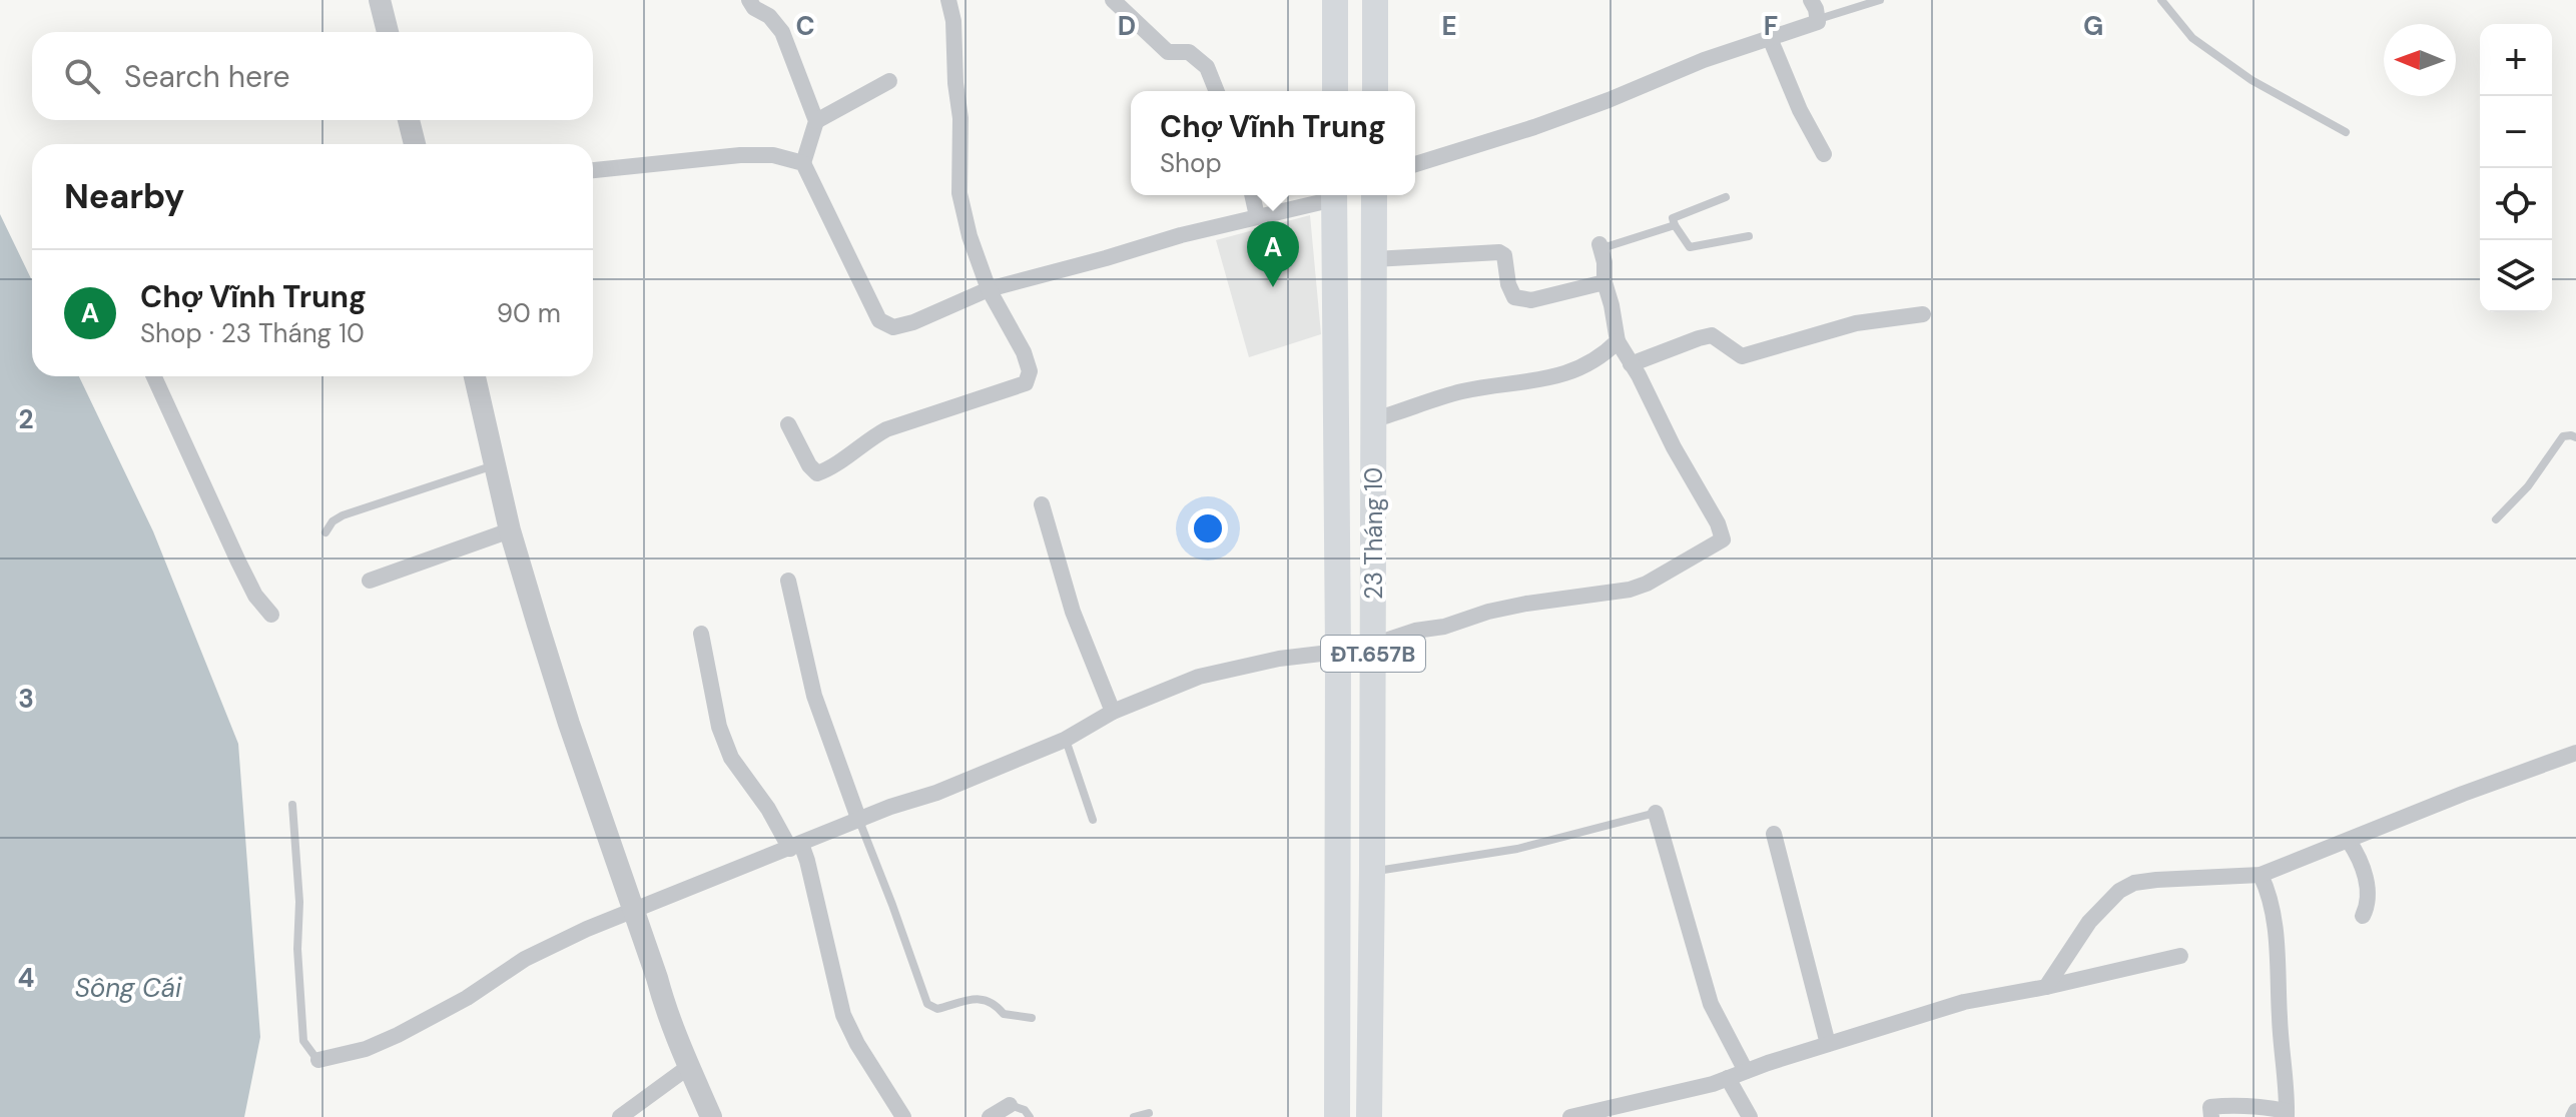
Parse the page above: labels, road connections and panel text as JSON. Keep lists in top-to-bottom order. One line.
{"streets":{"main road":["23 Tháng 10","ĐT.657B"]},"water":["Sông Cái"],"north":"left","page":{"map_buttons":["+","−"],"search":"Search here","popup":["Chợ Vĩnh Trung","Shop"],"heading":"Nearby","pins":"A","list":[{"mark":"A","name":"Chợ Vĩnh Trung","note":"Shop · 23 Tháng 10","value":"90 m"}]},"grid":{"columns":["C","D","E","F","G"],"rows":["2","3","4"]}}
